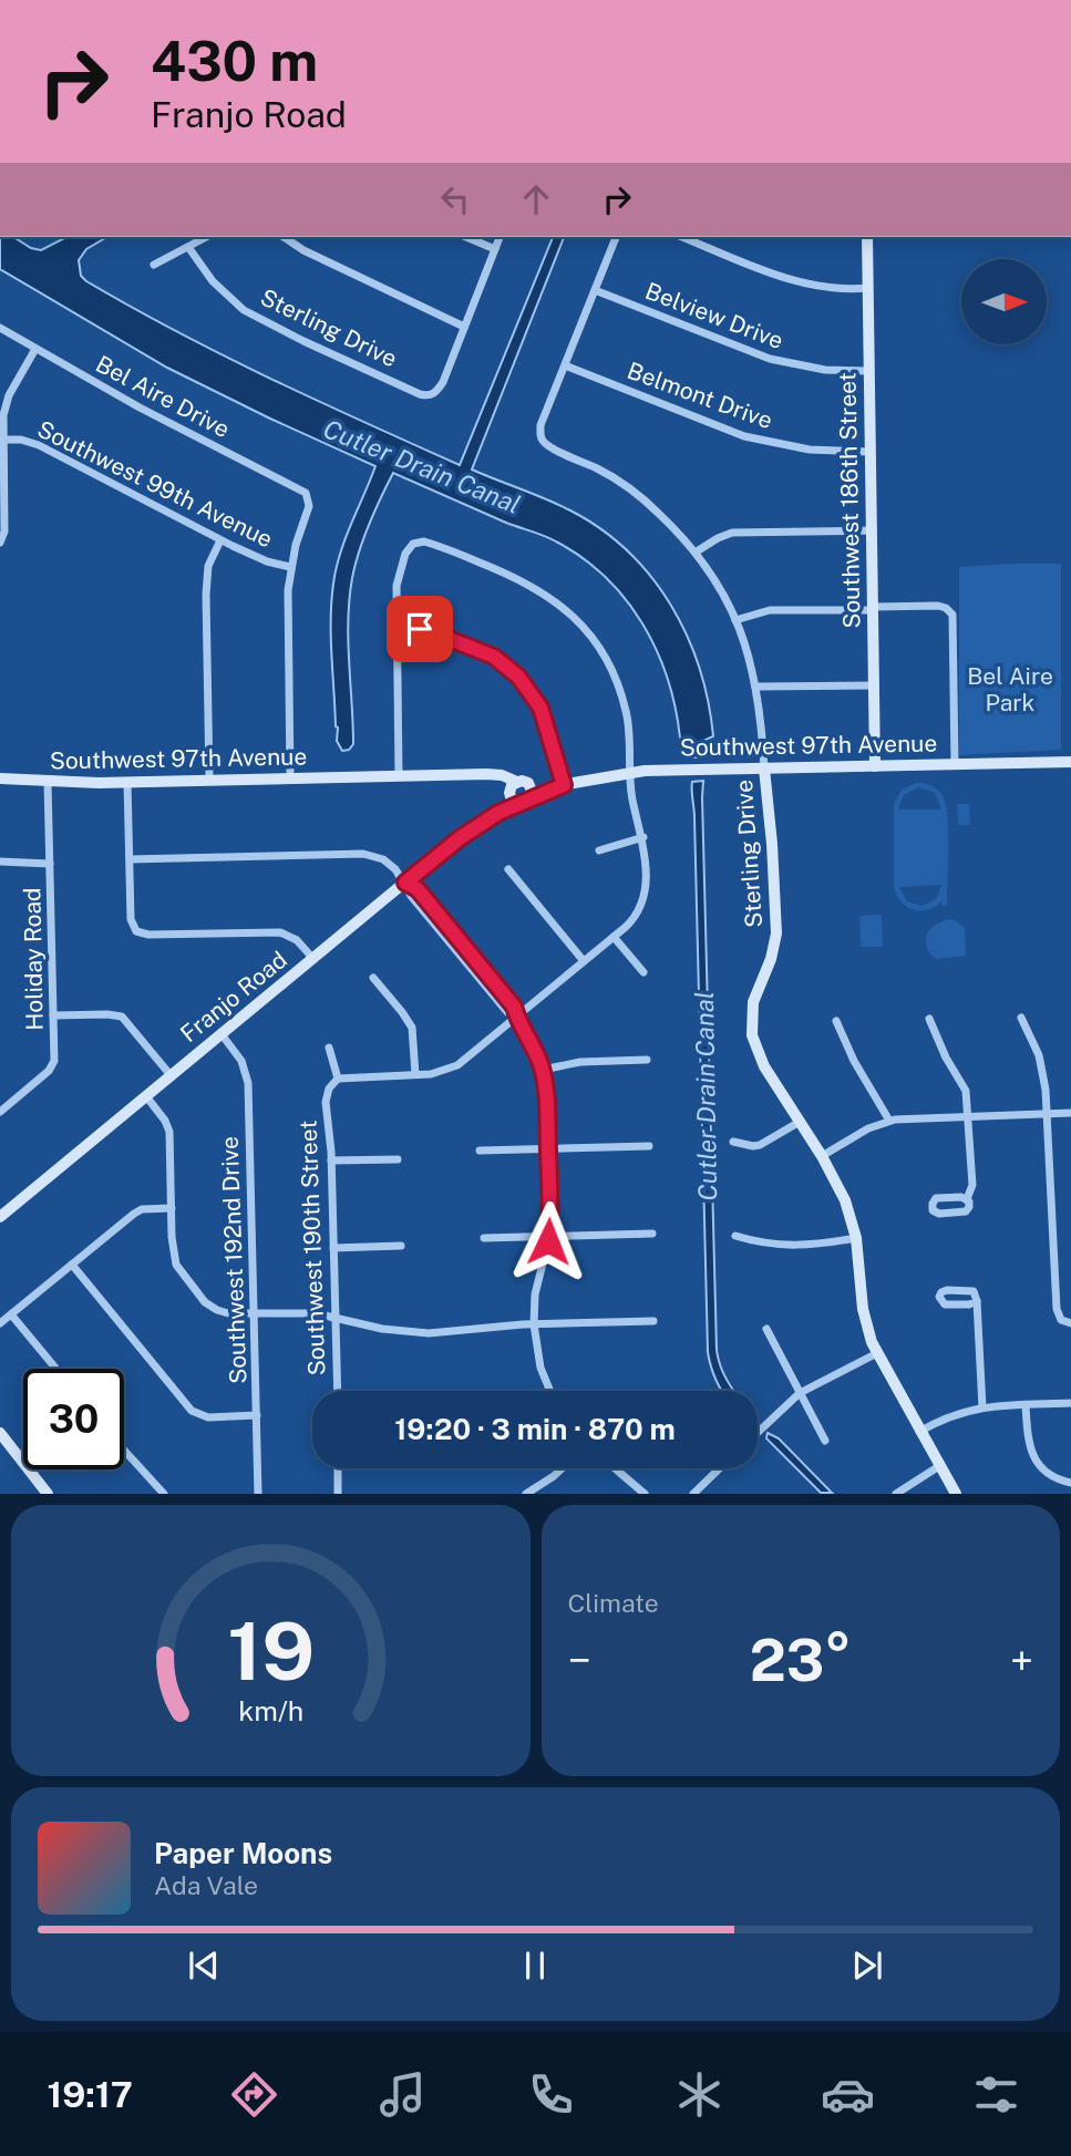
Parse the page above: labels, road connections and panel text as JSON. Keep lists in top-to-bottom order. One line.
{"streets":{"street":["Belview Drive","Sterling Drive","Belmont Drive","Bel Aire Drive","Southwest 99th Avenue","Southwest 186th Street","Southwest 97th Avenue","Holiday Road","Franjo Road","Southwest 190th Street","Southwest 192nd Drive"]},"crossings":[["Belview Drive","Southwest 186th Street"],["Sterling Drive","Belmont Drive"],["Sterling Drive","Southwest 97th Avenue"],["Belmont Drive","Southwest 186th Street"],["Bel Aire Drive","Southwest 99th Avenue"],["Southwest 186th Street","Southwest 97th Avenue"],["Southwest 97th Avenue","Holiday Road"],["Southwest 97th Avenue","Franjo Road"],["Franjo Road","Southwest 192nd Drive"]],"water":["Cutler Drain Canal"],"parks":["Bel Aire Park"],"north":"right","page":{"turn":["430 m","Franjo Road"],"limit":"30","trip":"19:20 · 3 min · 870 m","tile":"Climate","heat":["−","23°","+"],"song":["Paper Moons","Ada Vale"],"tabs":"19:17","gauge":["19","km/h"]}}
